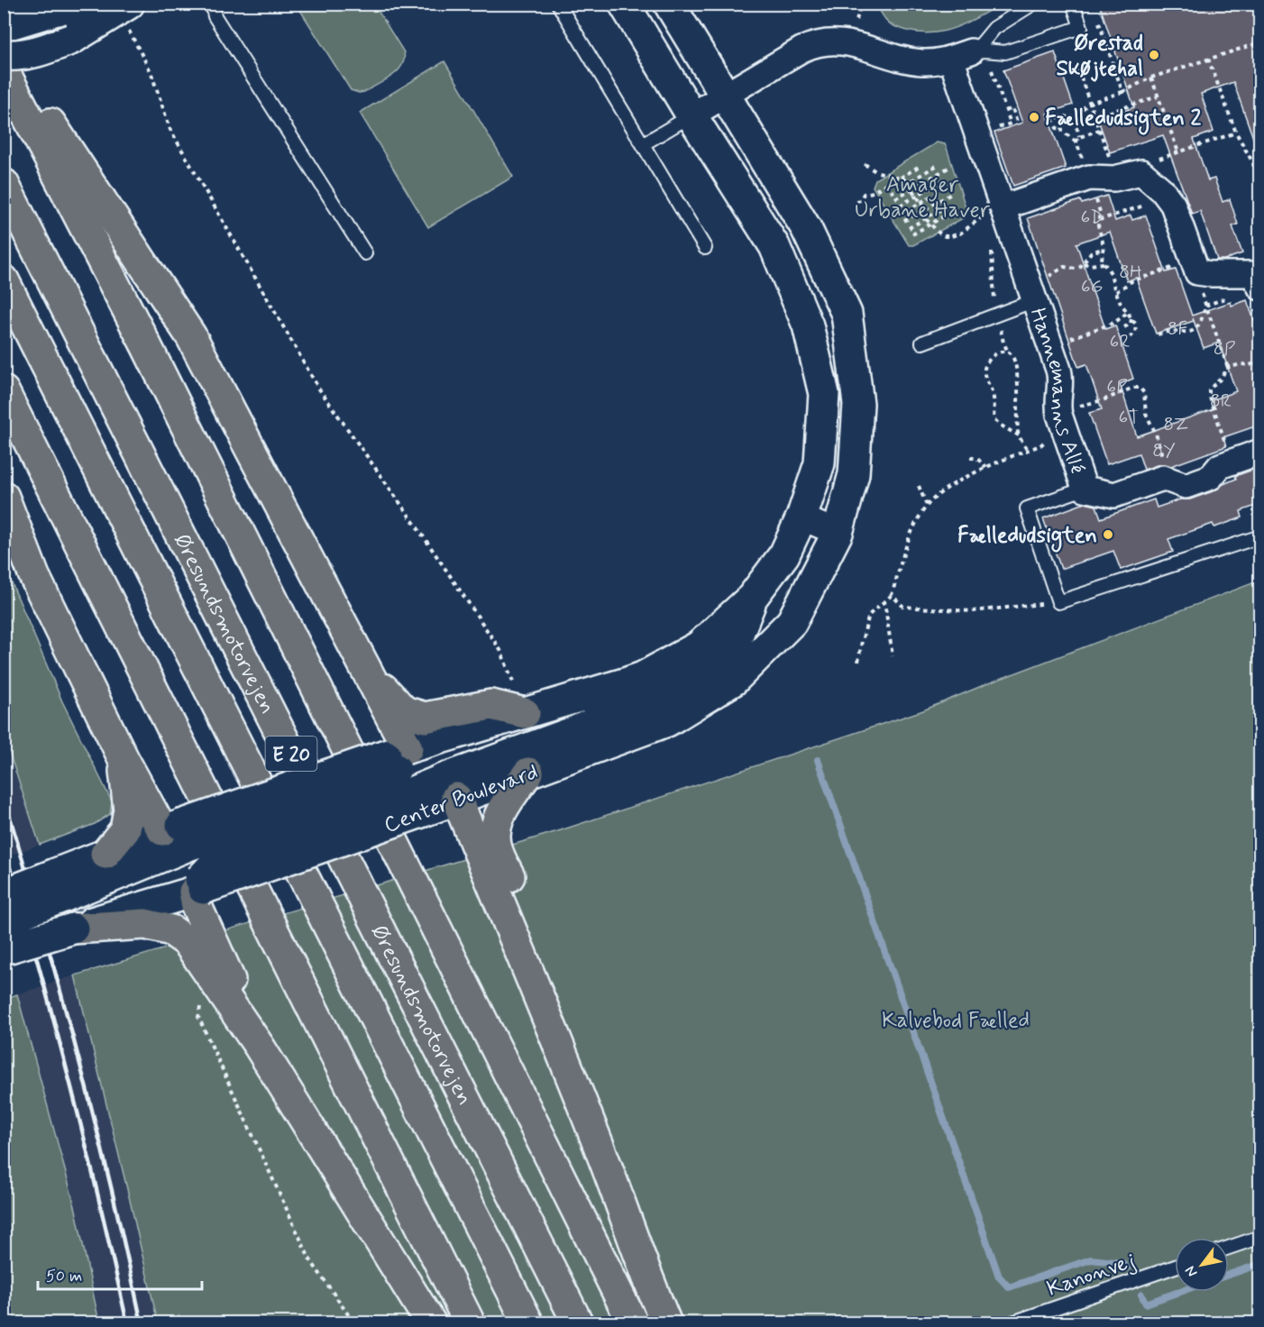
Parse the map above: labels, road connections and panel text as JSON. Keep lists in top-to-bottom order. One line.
{"streets":{"highway":["Øresundsmotorvejen","E 20"],"street":["Hannemanns Allé","Center Boulevard"],"lane":["Kanonvej"]},"parks":["Amager Urbane Haver","Kalvebod Fælled"],"places":["Ørestad Skøjtehal","Fælledudsigten 2","Fælledudsigten"],"house_numbers":["6D","8H","6G","8F","6R","8P","6P","8R","6T","8Z","8Y"],"scale_bar":"50 m","north":"bottom left"}
